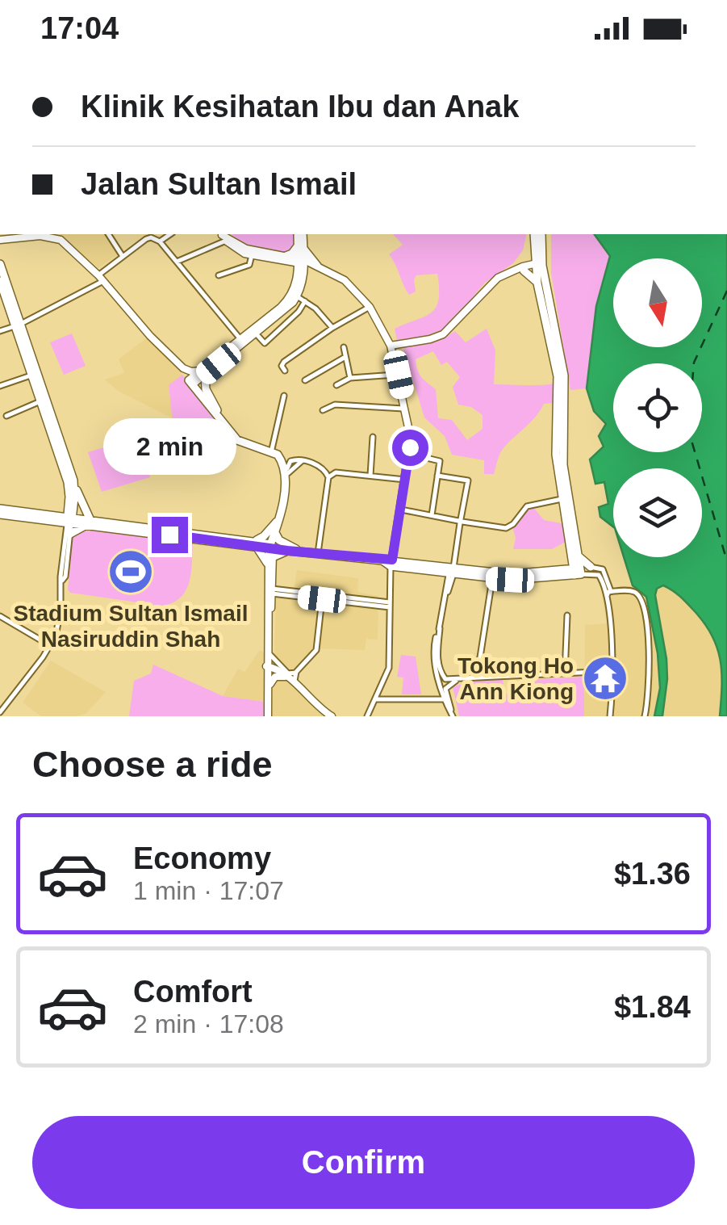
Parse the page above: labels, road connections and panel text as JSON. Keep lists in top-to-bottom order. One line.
{"places":{"sports":["Stadium Sultan Ismail Nasiruddin Shah"],"temple":["Tokong Ho Ann Kiong"]},"north":"bottom","page":{"status":"17:04","banner":["Klinik Kesihatan Ibu dan Anak","Jalan Sultan Ismail"],"bubble":"2 min","heading":"Choose a ride","list":[{"name":"Economy","note":"1 min · 17:07","value":"$1.36"},{"name":"Comfort","note":"2 min · 17:08","value":"$1.84"}],"buttons":"Confirm"}}
